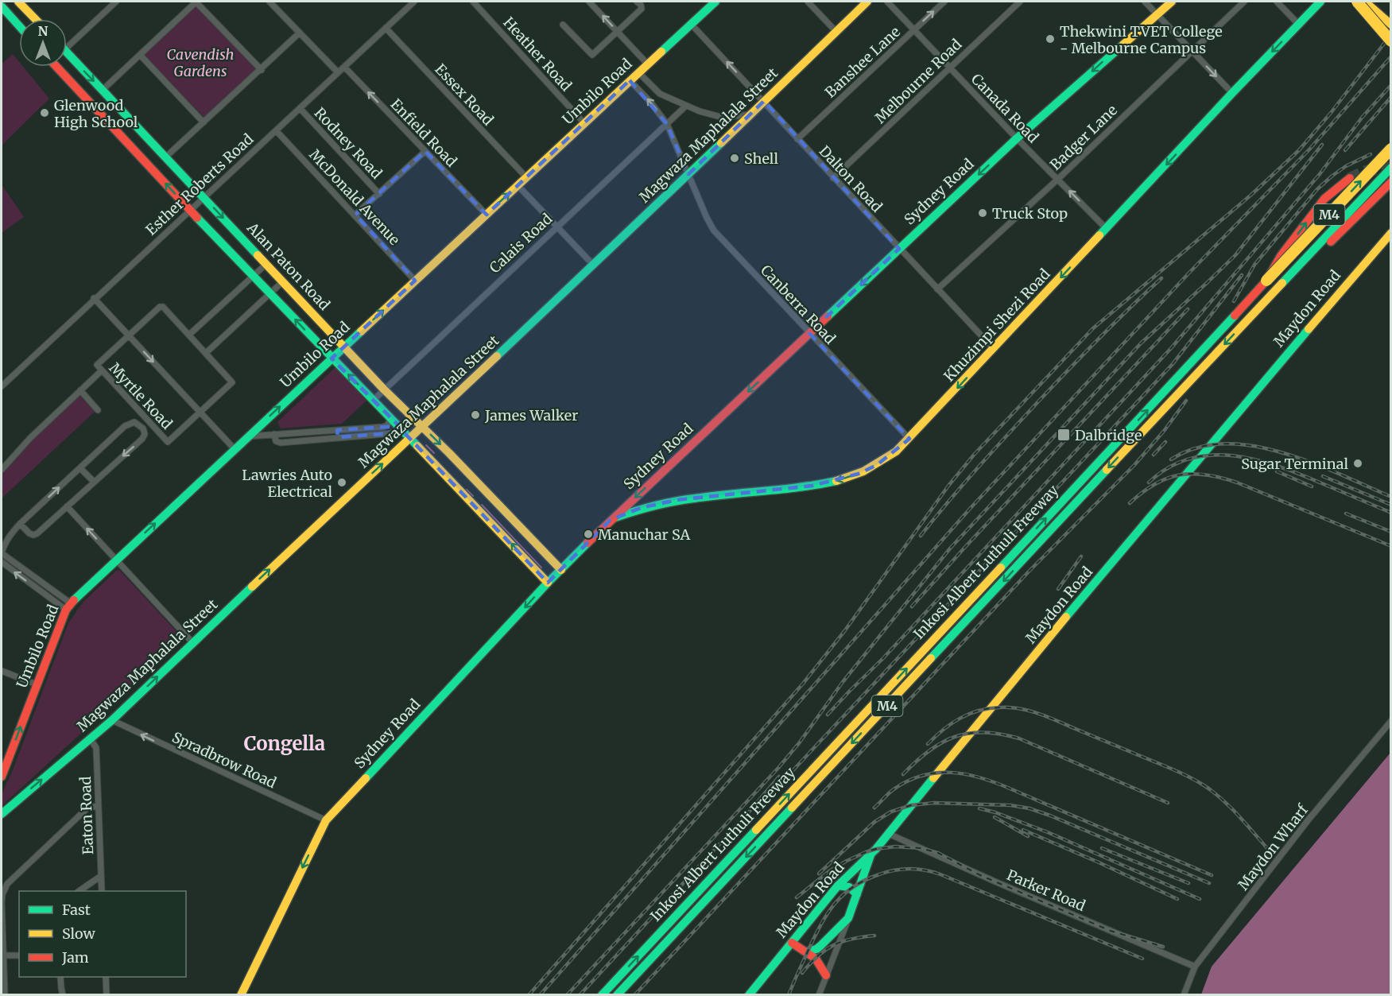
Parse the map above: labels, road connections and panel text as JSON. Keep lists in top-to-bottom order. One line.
{"streets":{"main road":["Umbilo Road","Magwaza Maphalala Street","Sydney Road","M4","Alan Paton Road","Maydon Road","Khuzimpi Shezi Road","Inkosi Albert Luthuli Freeway"],"street":["Heather Road","Banshee Lane","Melbourne Road","Essex Road","Canada Road","Enfield Road","Badger Lane","Rodney Road","Dalton Road","Esther Roberts Road","McDonald Avenue","Calais Road","Canberra Road","Myrtle Road","Spradbrow Road","Eaton Road","Maydon Wharf","Parker Road"]},"crossings":[["Heather Road","Umbilo Road"],["Banshee Lane","Canada Road"],["Banshee Lane","Dalton Road"],["Melbourne Road","Canada Road"],["Melbourne Road","Dalton Road"],["Umbilo Road","Essex Road"],["Umbilo Road","Enfield Road"],["Umbilo Road","Dalton Road"],["Umbilo Road","McDonald Avenue"],["Umbilo Road","Alan Paton Road"],["Umbilo Road","Canberra Road"],["Essex Road","Esther Roberts Road"],["Canada Road","Badger Lane"],["Canada Road","Sydney Road"],["Canada Road","Khuzimpi Shezi Road"],["Enfield Road","Esther Roberts Road"],["Magwaza Maphalala Street","Dalton Road"],["Magwaza Maphalala Street","Alan Paton Road"],["Magwaza Maphalala Street","Canberra Road"],["Magwaza Maphalala Street","Spradbrow Road"],["Magwaza Maphalala Street","Eaton Road"],["Badger Lane","Dalton Road"],["Rodney Road","Esther Roberts Road"],["Dalton Road","Sydney Road"],["Dalton Road","Khuzimpi Shezi Road"],["Esther Roberts Road","McDonald Avenue"],["Esther Roberts Road","Alan Paton Road"],["Sydney Road","Alan Paton Road"],["Sydney Road","Canberra Road"],["Sydney Road","Khuzimpi Shezi Road"],["Sydney Road","Spradbrow Road"],["Calais Road","Alan Paton Road"],["Calais Road","Canberra Road"],["Canberra Road","Khuzimpi Shezi Road"],["Maydon Road","Parker Road"],["Maydon Wharf","Parker Road"]],"one_way":["Umbilo Road","Enfield Road","Magwaza Maphalala Street","Sydney Road","Khuzimpi Shezi Road","Spradbrow Road"],"districts":["Congella"],"parks":["Cavendish Gardens"],"places":{"other":["Thekwini TVET College - Melbourne Campus","Glenwood High School","Shell","Truck Stop","James Walker","Sugar Terminal","Lawries Auto Electrical","Manuchar SA"],"transit":["Dalbridge"]},"legend":["Fast","Slow","Jam"],"north":"top"}
